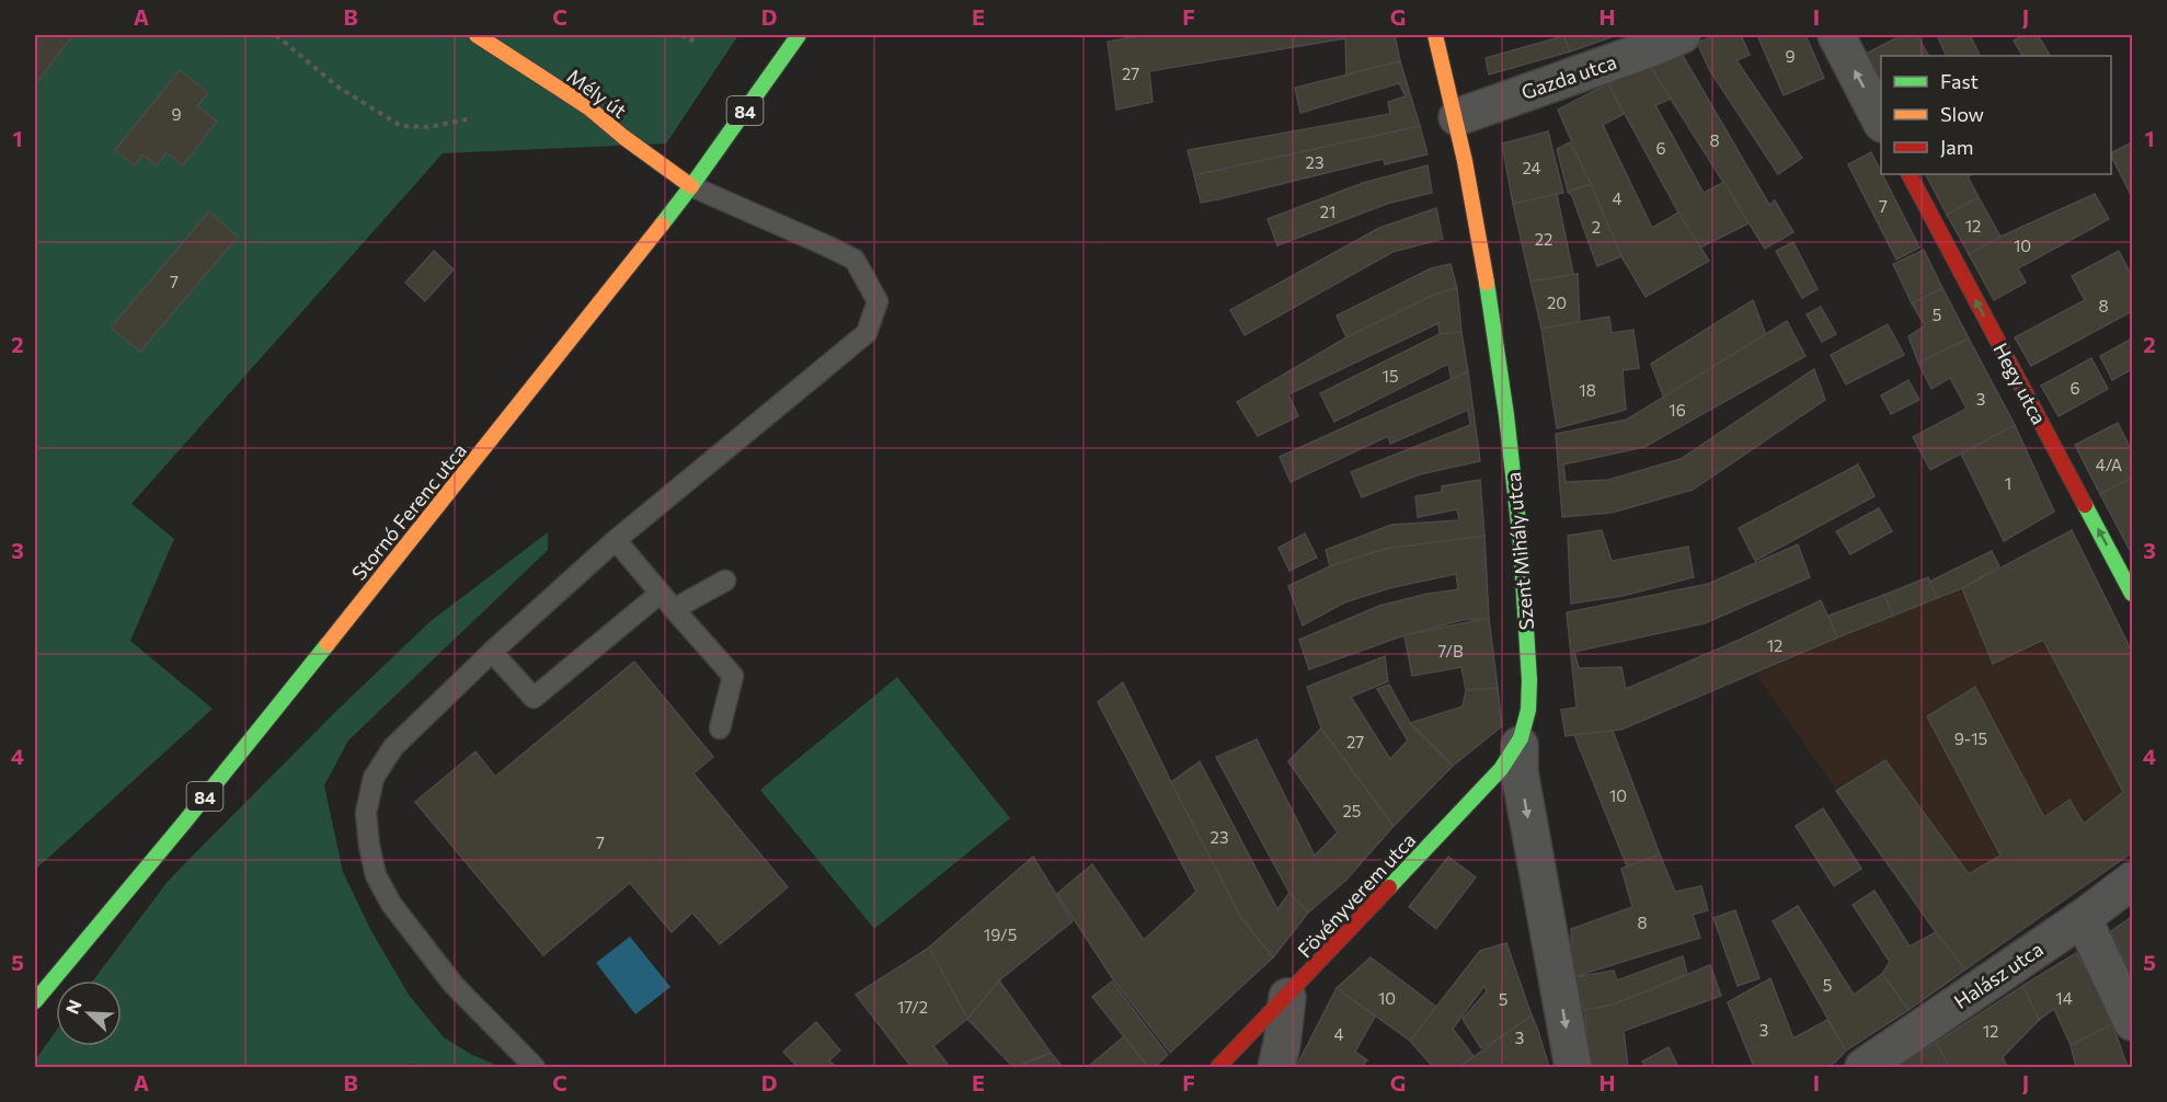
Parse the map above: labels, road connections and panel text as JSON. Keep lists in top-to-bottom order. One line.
{"streets":{"street":["Gazda utca","Mély út","84","Hegy utca","Stornó Ferenc utca","Szent Mihály utca","Fövényverem utca","Halász utca"]},"crossings":[["Gazda utca","Szent Mihály utca"],["Mély út","Stornó Ferenc utca"],["Szent Mihály utca","Fövényverem utca"]],"one_way":["Hegy utca"],"house_numbers":["9","27","9","8","6","23","24","4","7","21","12","2","22","10","7","20","8","5","15","6","18","3","16","4/A","1","12","7/B","9-15","27","10","25","23","7","8","19/5","5","10","14","5","17/2","3","12","4","3"],"legend":["Fast","Slow","Jam"],"north":"top left","grid":{"columns":["A","B","C","D","E","F","G","H","I","J"],"rows":["1","2","3","4","5"]}}
